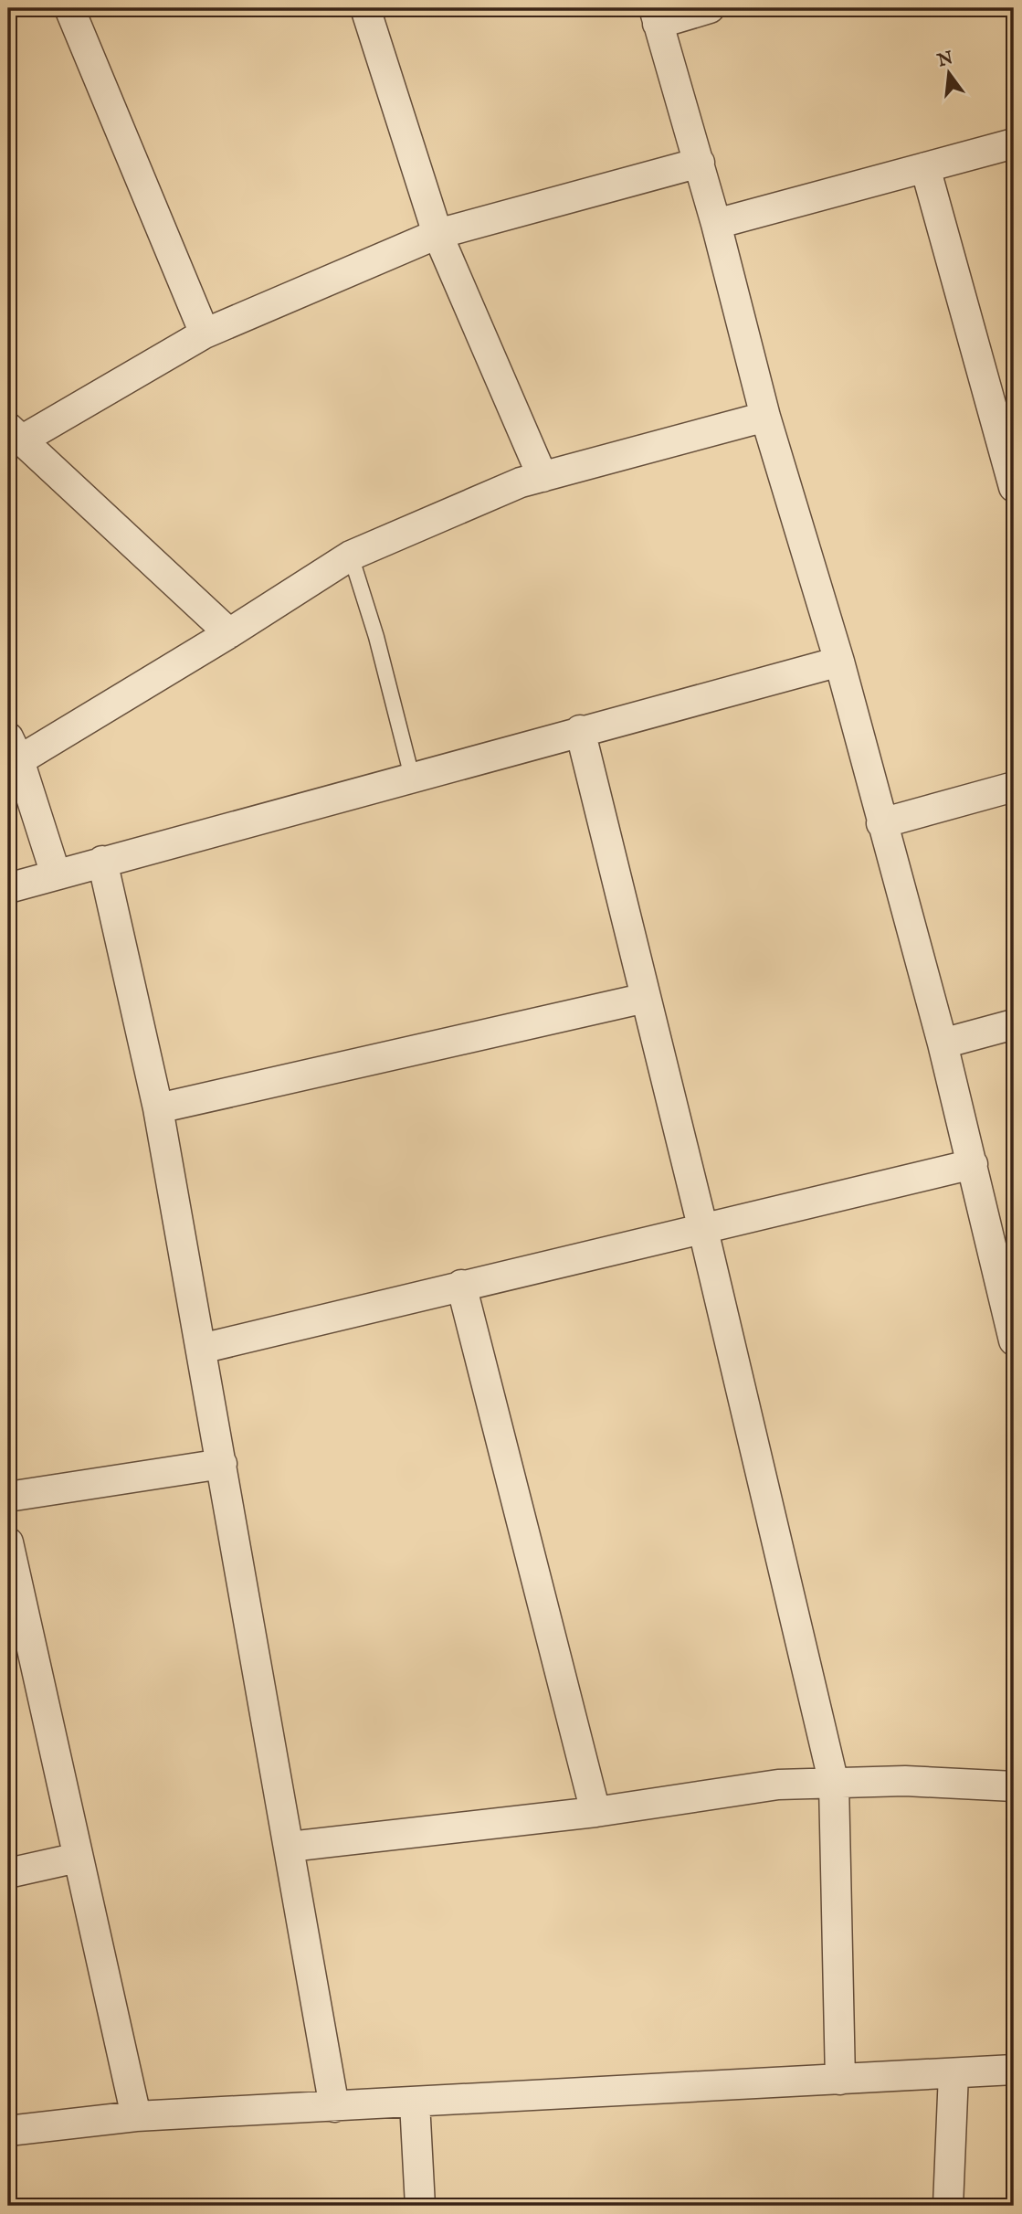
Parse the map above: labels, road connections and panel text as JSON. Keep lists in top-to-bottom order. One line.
{"north":"top"}
